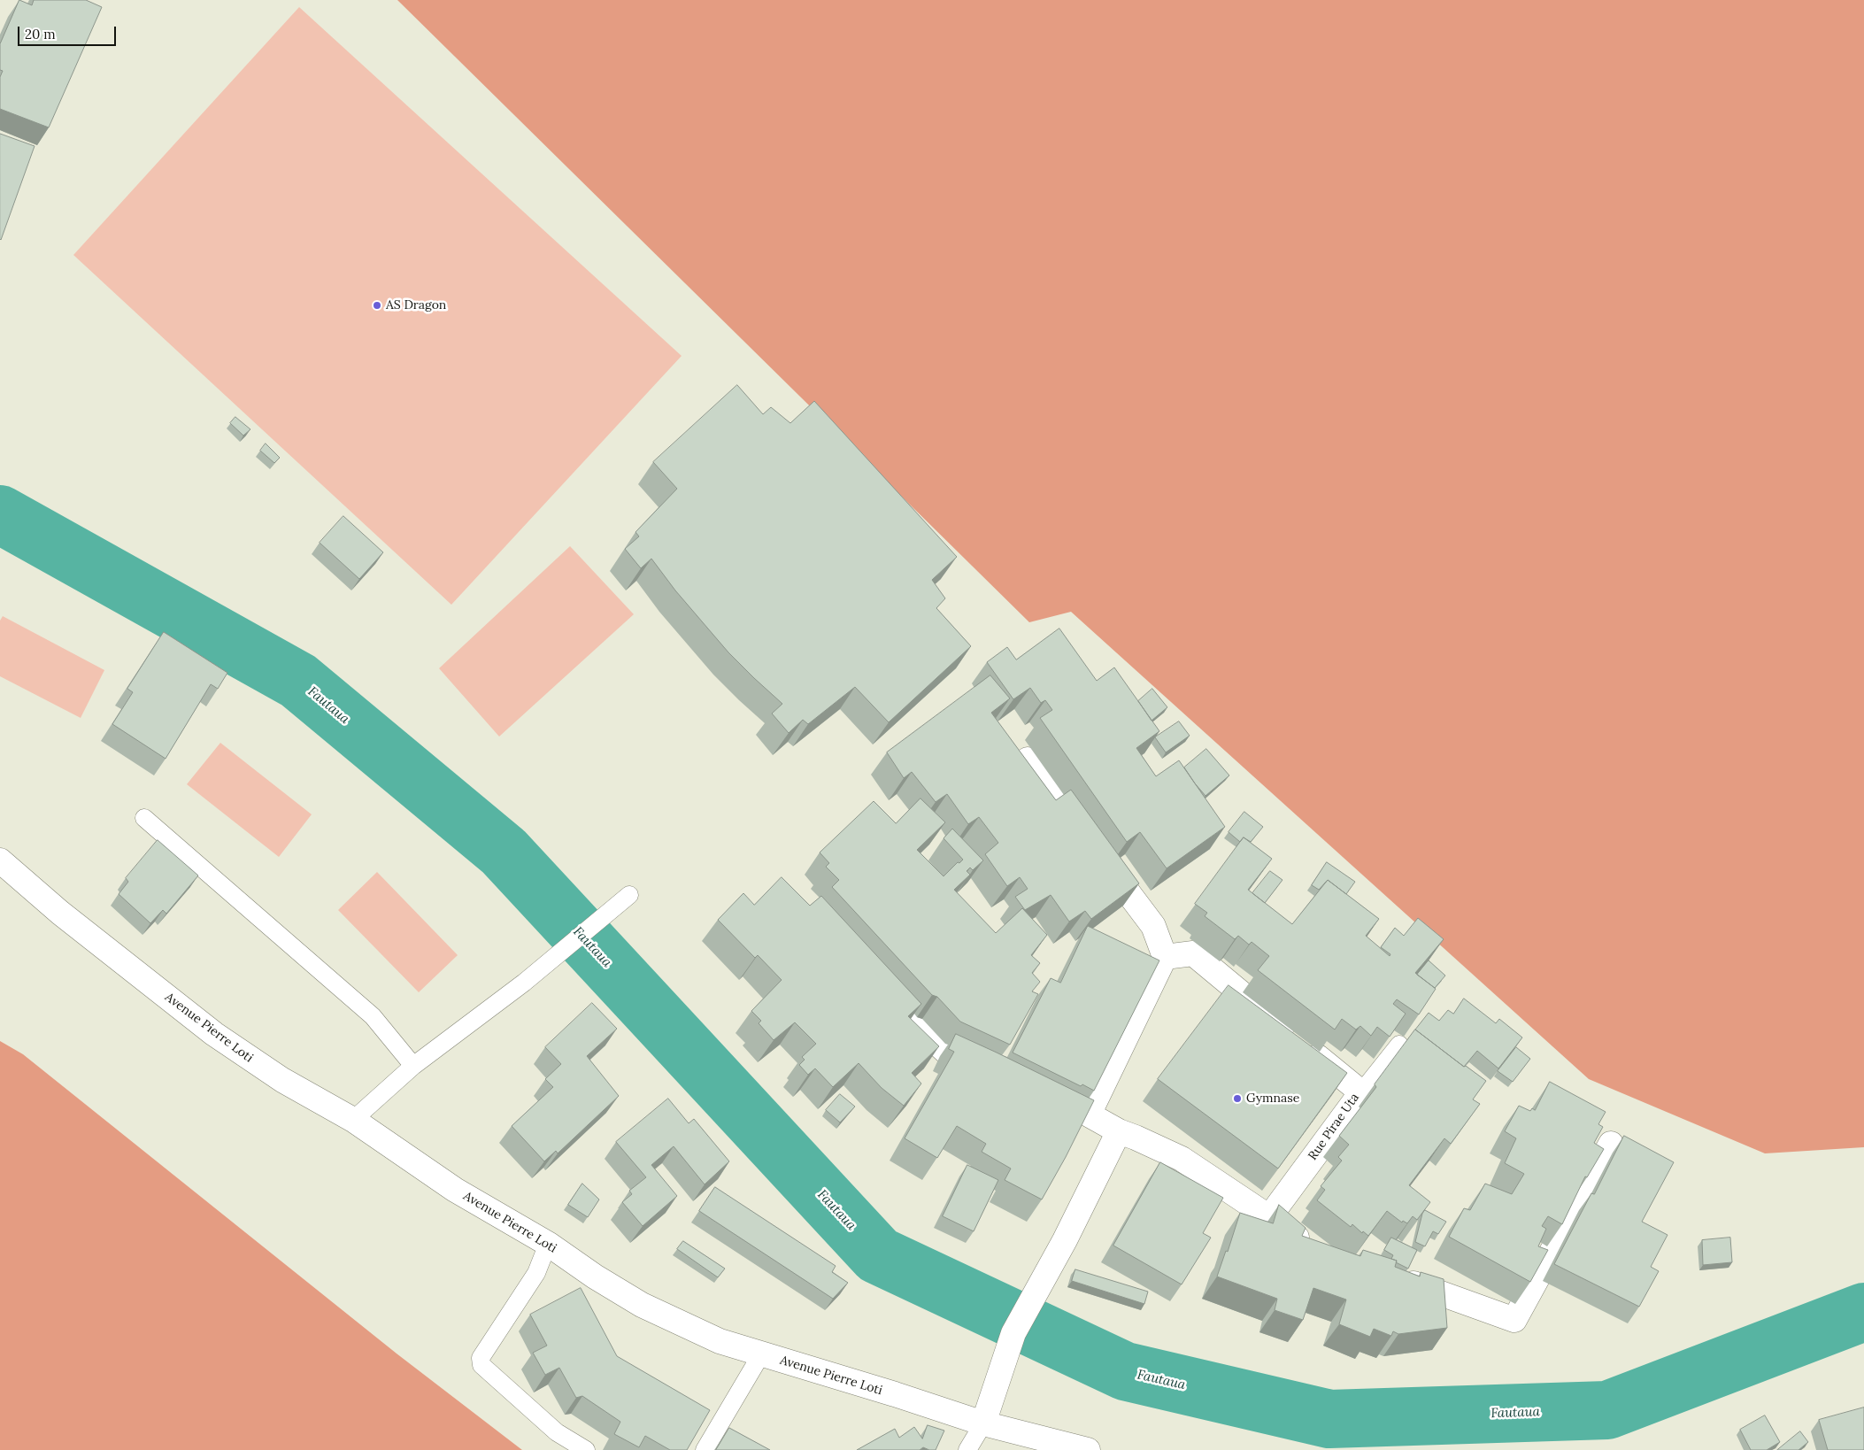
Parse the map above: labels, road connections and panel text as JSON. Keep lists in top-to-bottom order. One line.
{"streets":{"street":["Avenue Pierre Loti","Rue Pirae Uta"]},"water":["Fautaua"],"places":["AS Dragon","Gymnase"],"scale_bar":"20 m"}
